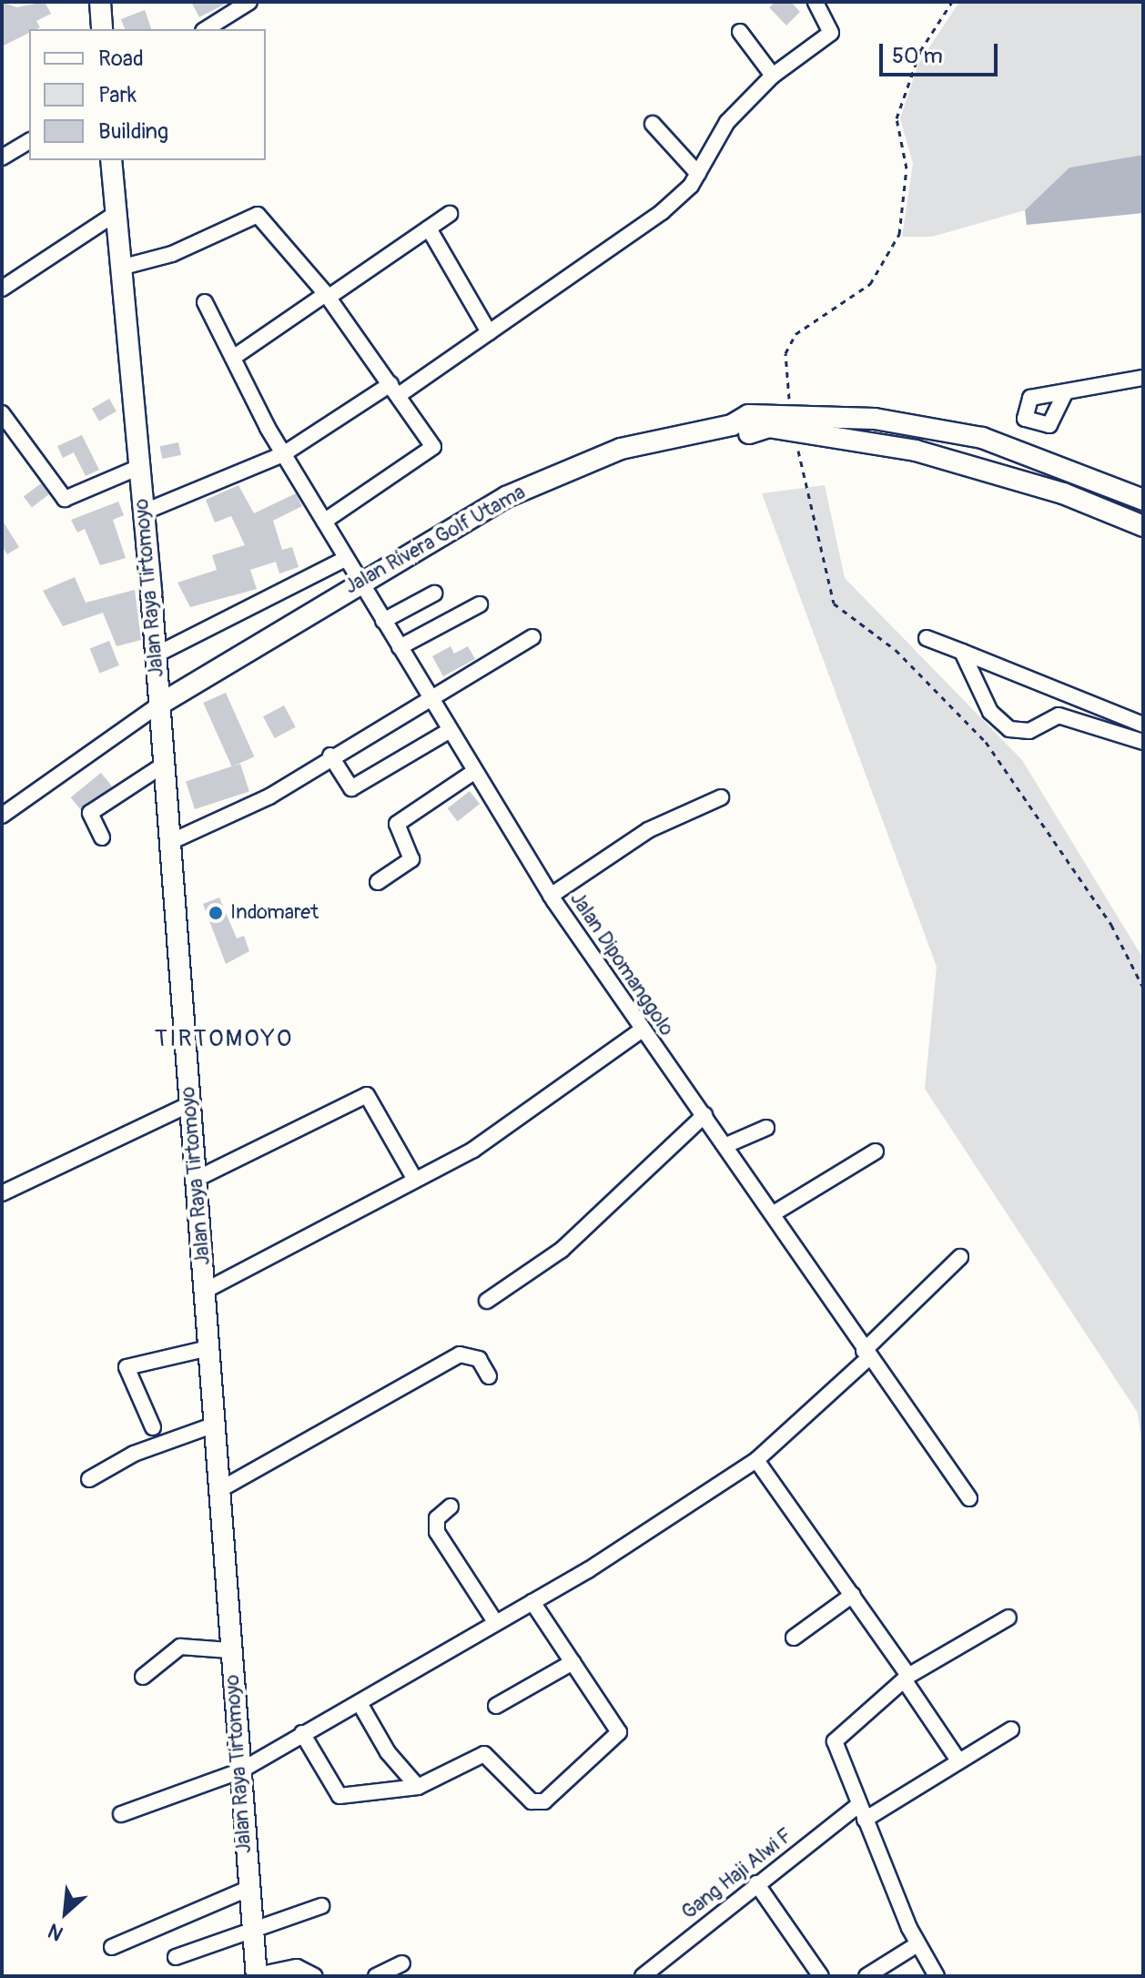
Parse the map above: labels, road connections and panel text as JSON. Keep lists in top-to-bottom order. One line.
{"streets":{"street":["Jalan Rivera Golf Utama","Jalan Raya Tirtomoyo","Jalan Dipomanggolo","Gang Haji Alwi F"]},"crossings":[["Jalan Rivera Golf Utama","Jalan Raya Tirtomoyo"],["Jalan Rivera Golf Utama","Jalan Dipomanggolo"]],"districts":["TIRTOMOYO"],"places":["Indomaret"],"legend":["Road","Park","Building"],"scale_bar":"50 m","north":"bottom left"}
